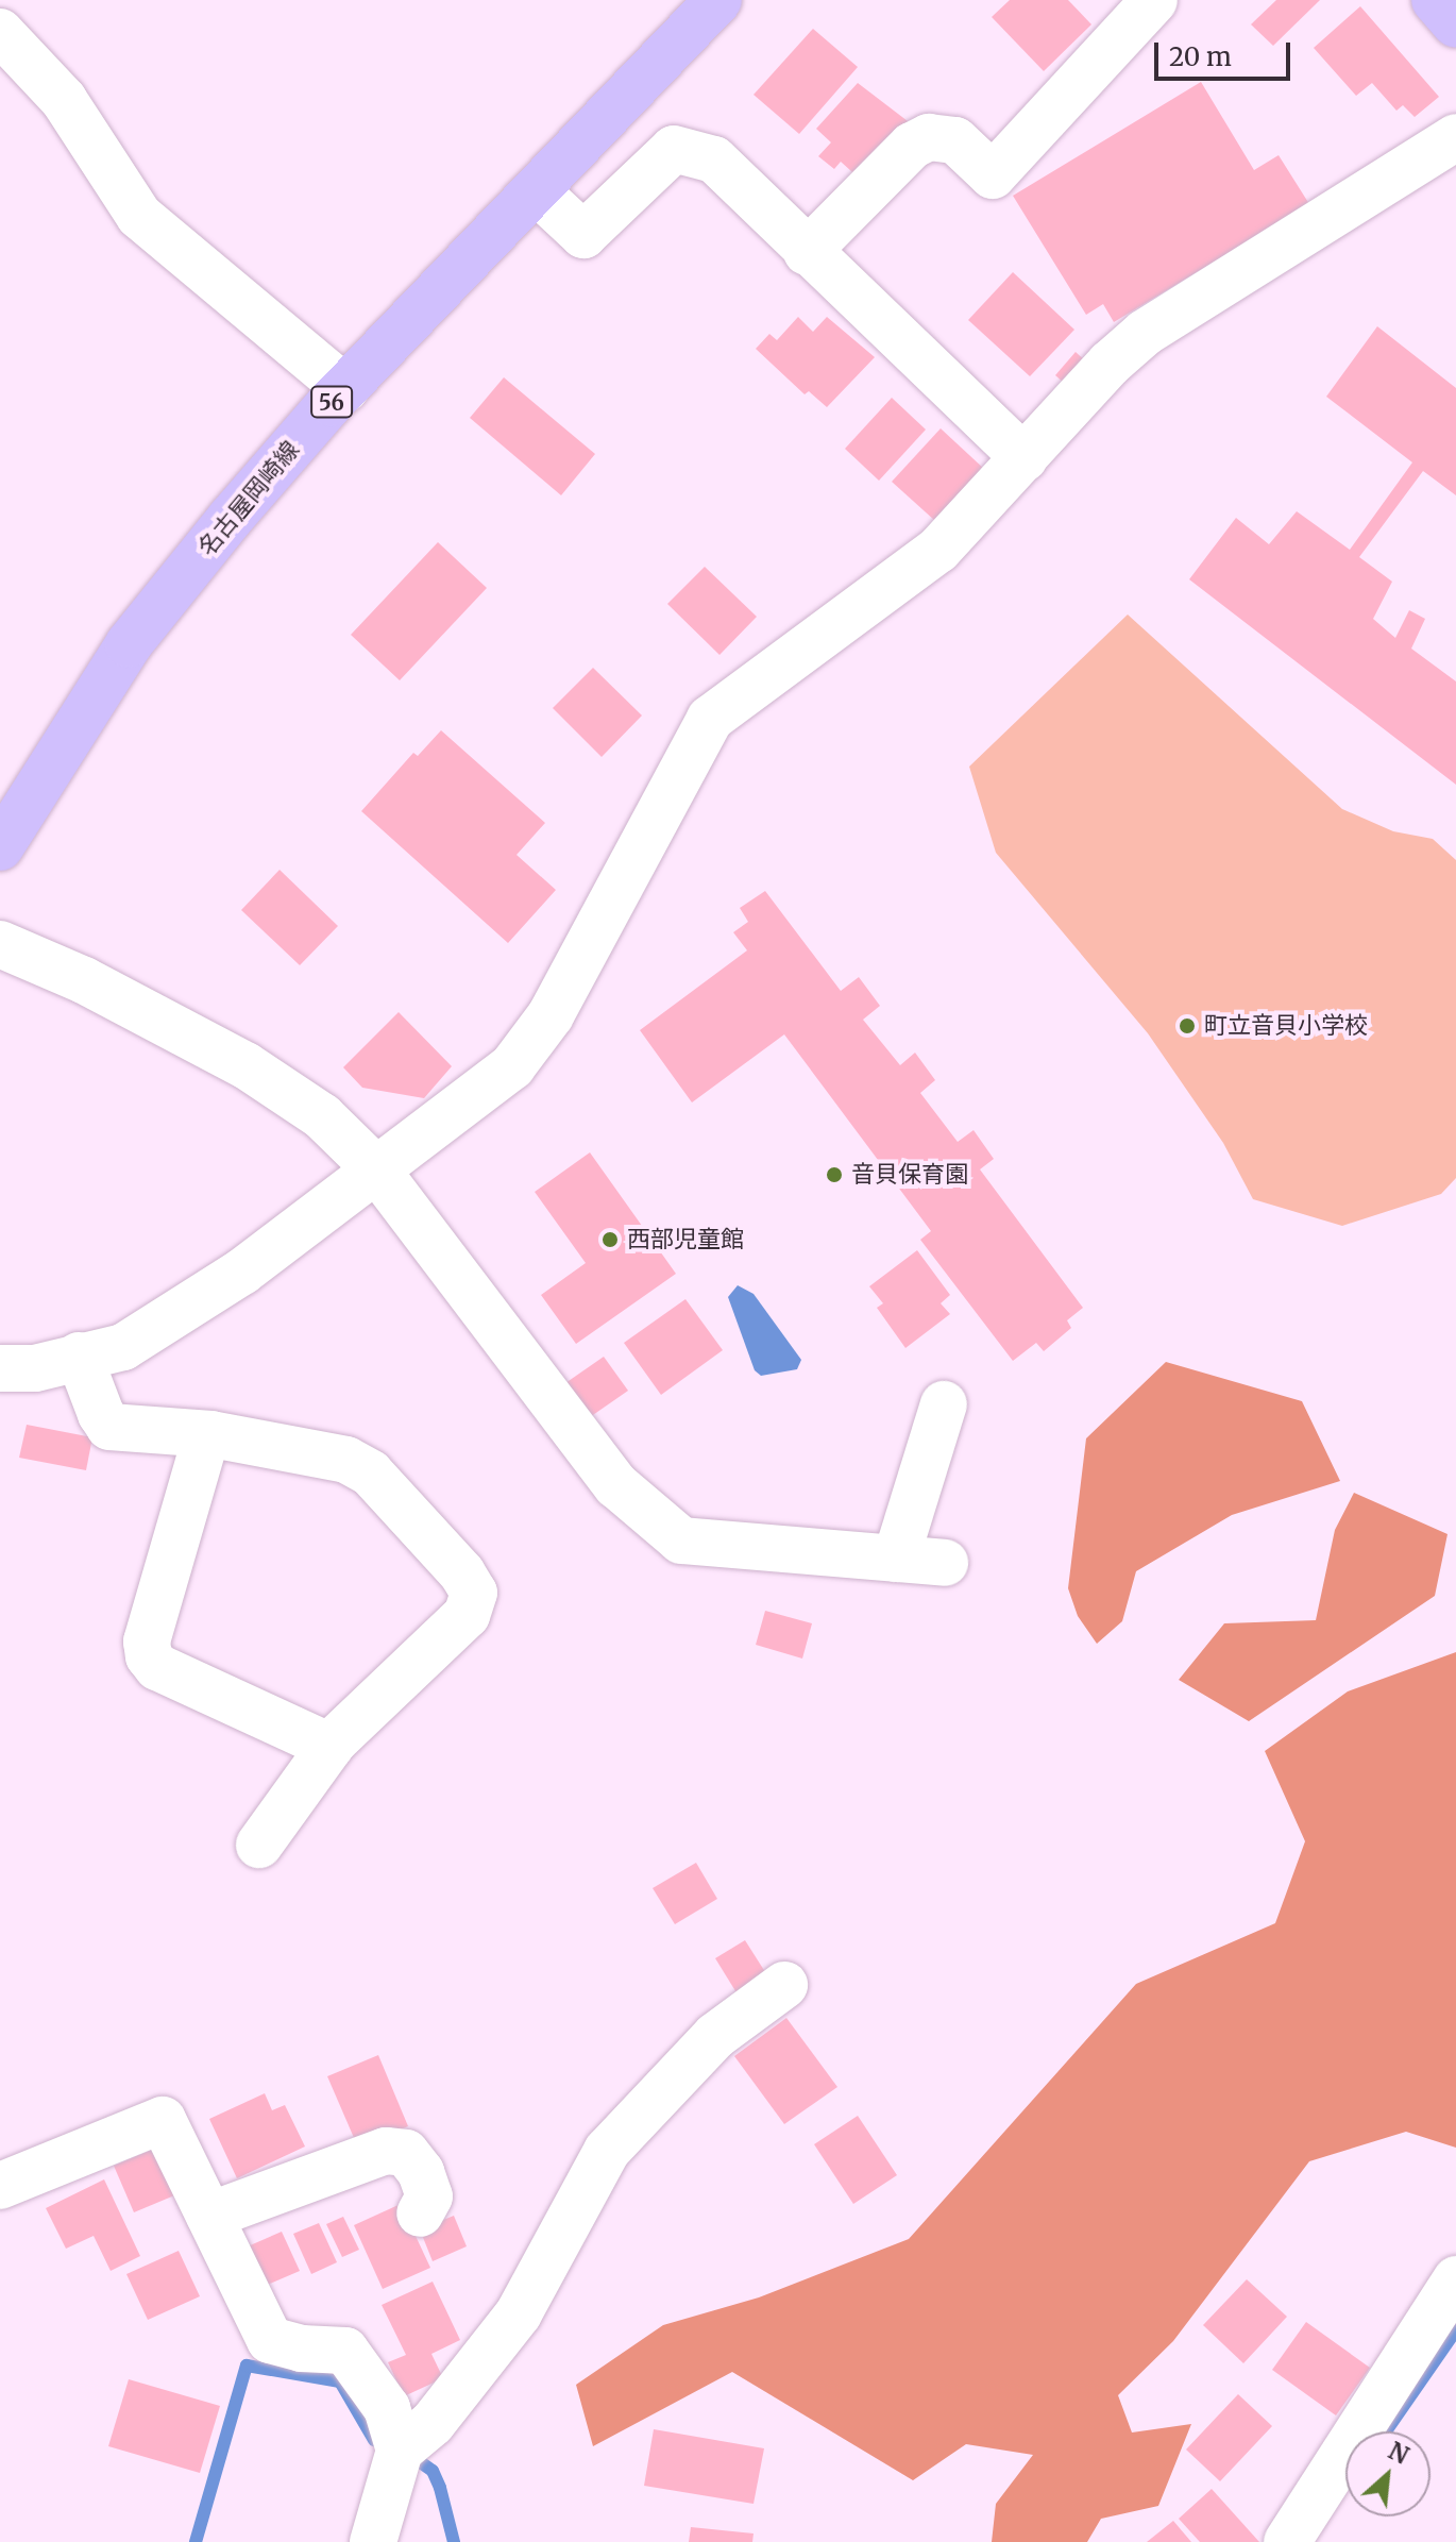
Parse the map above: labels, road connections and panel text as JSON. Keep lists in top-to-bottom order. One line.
{"streets":{"main road":["56","名古屋岡崎線"]},"places":["町立音貝小学校","音貝保育園","西部児童館"],"scale_bar":"20 m","north":"top right"}
